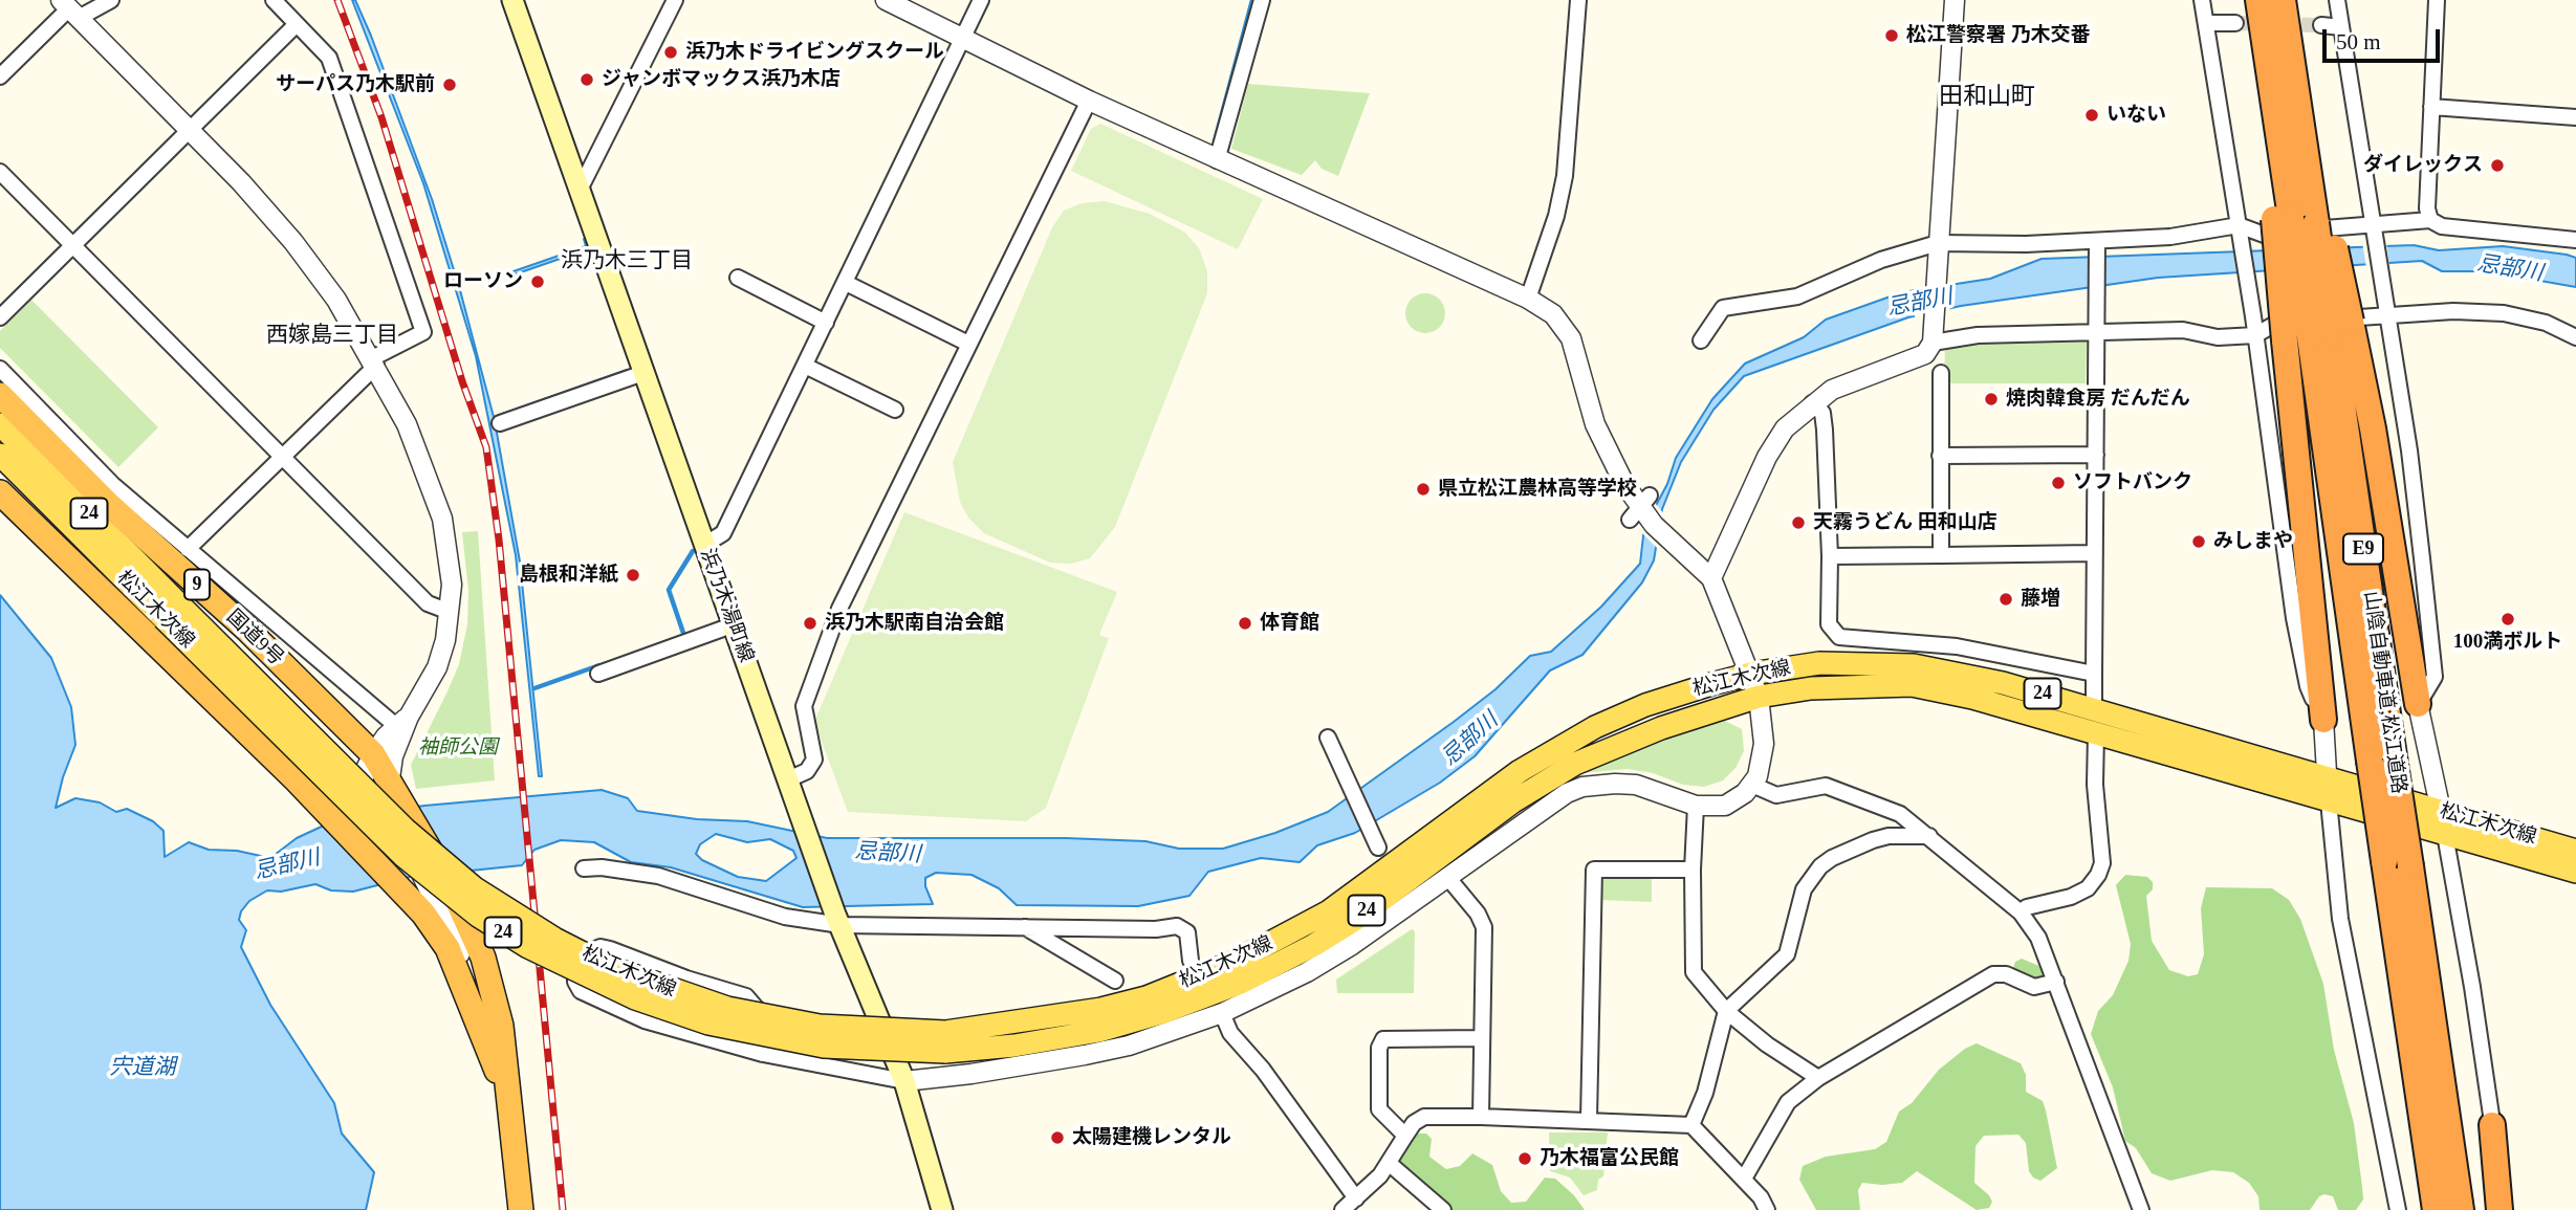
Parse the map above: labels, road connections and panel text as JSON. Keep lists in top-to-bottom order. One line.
{"streets":{"highway":["E9","9","国道9号","山陰自動車道;松江道路"],"main road":["24","浜乃木湯町線","松江木次線"]},"crossings":[["9","国道9号"]],"districts":["田和山町","浜乃木三丁目","西嫁島三丁目"],"water":["忌部川","宍道湖"],"parks":["袖師公園"],"places":["松江警察署 乃木交番","浜乃木ドライビングスクール","ジャンボマックス浜乃木店","サーパス乃木駅前","いない","ダイレックス","ローソン","焼肉韓食房 だんだん","ソフトバンク","県立松江農林高等学校","天霧うどん 田和山店","みしまや","島根和洋紙","藤増","100満ボルト","浜乃木駅南自治会館","体育館","太陽建機レンタル","乃木福富公民館"],"scale_bar":"50 m"}
